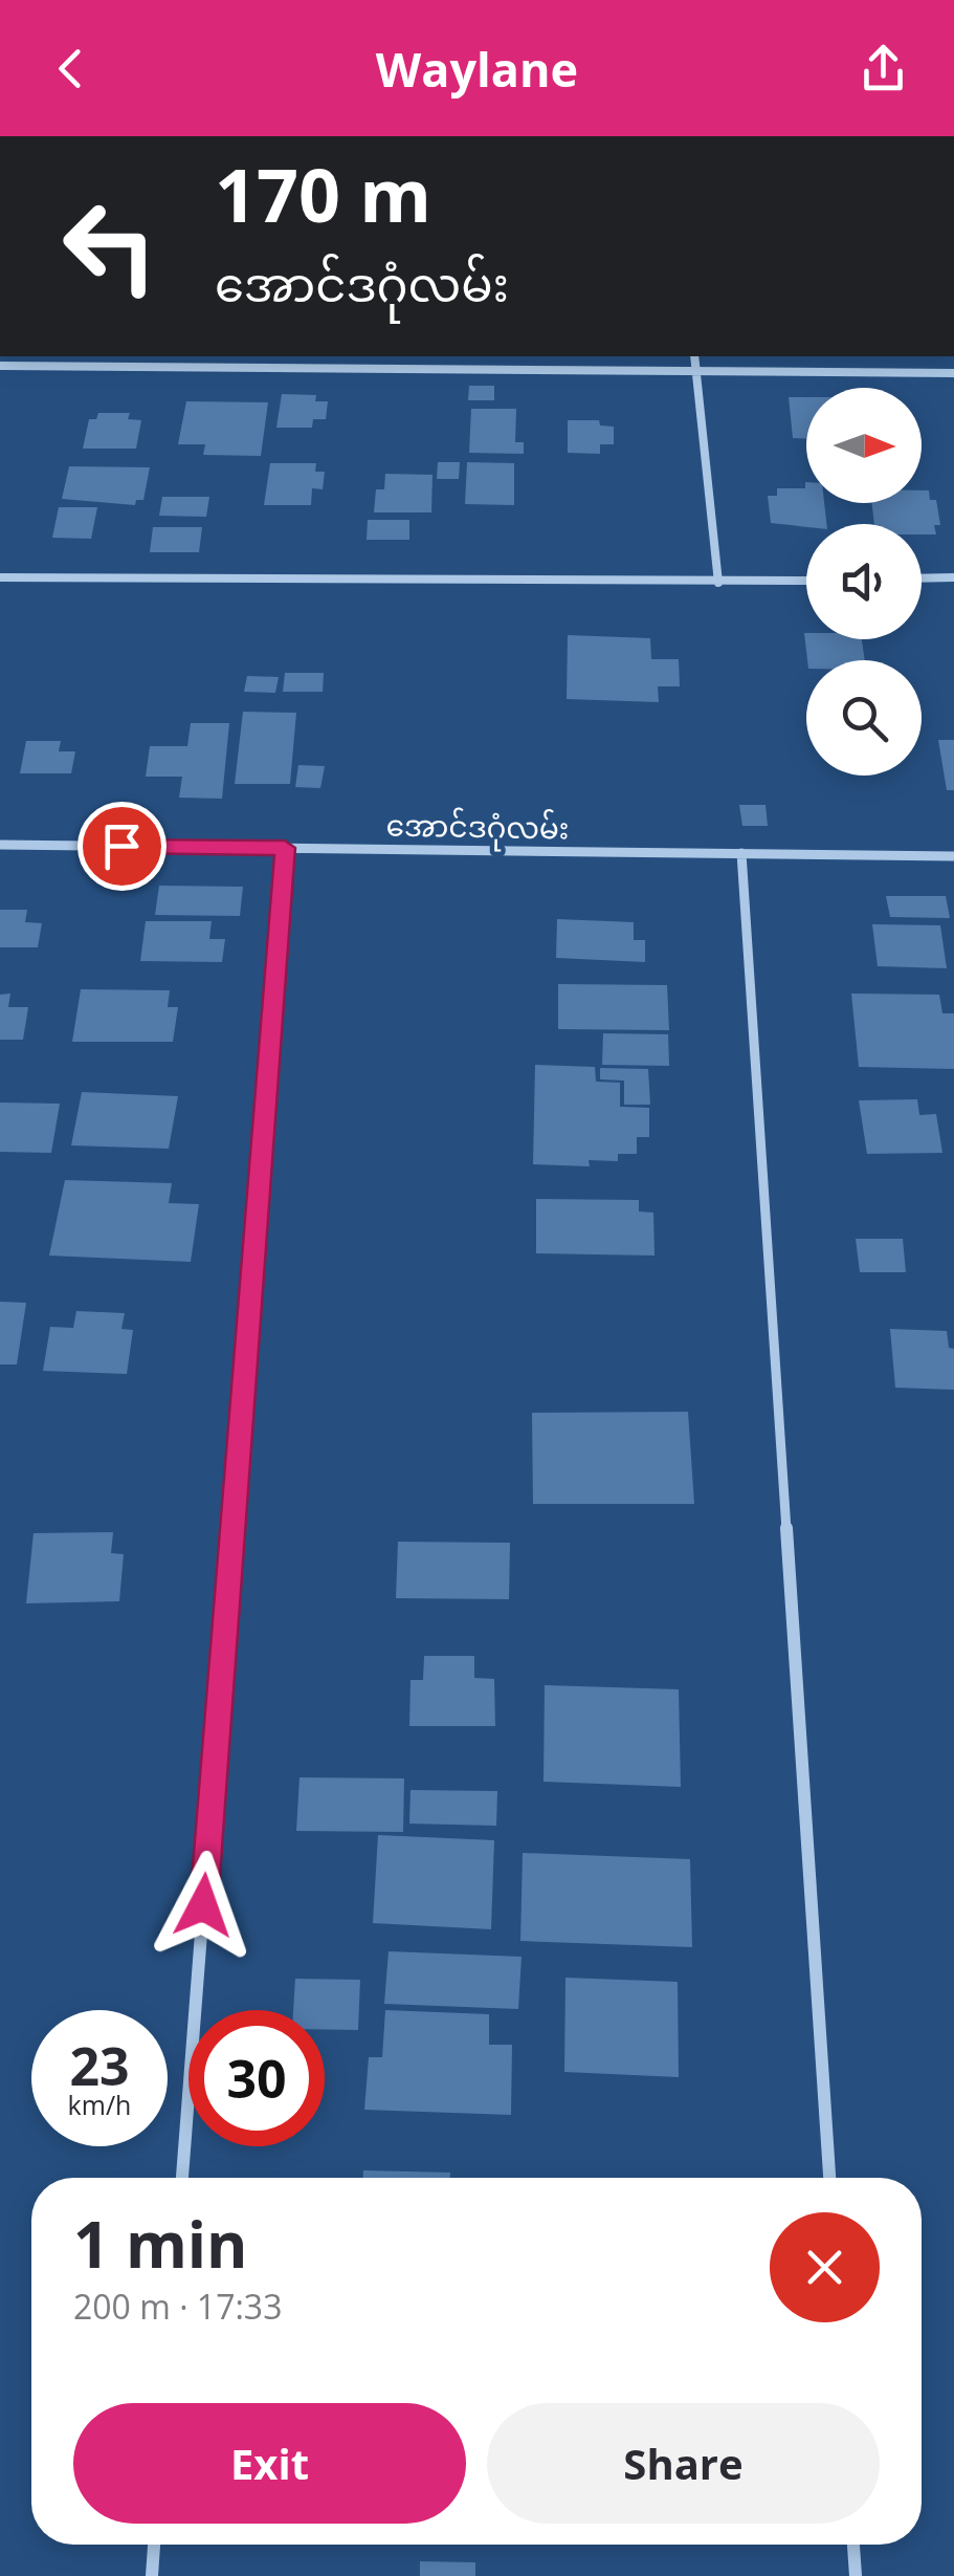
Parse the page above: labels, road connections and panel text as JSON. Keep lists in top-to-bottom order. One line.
{"streets":{"street":["အောင်ဒဂုံလမ်း"]},"north":"right","page":{"header":"Waylane","turn":["170 m","အောင်ဒဂုံလမ်း"],"speed":"23 km/h","limit":"30","heading":["1 min","200 m · 17:33"],"buttons":["Exit","Share"]}}
